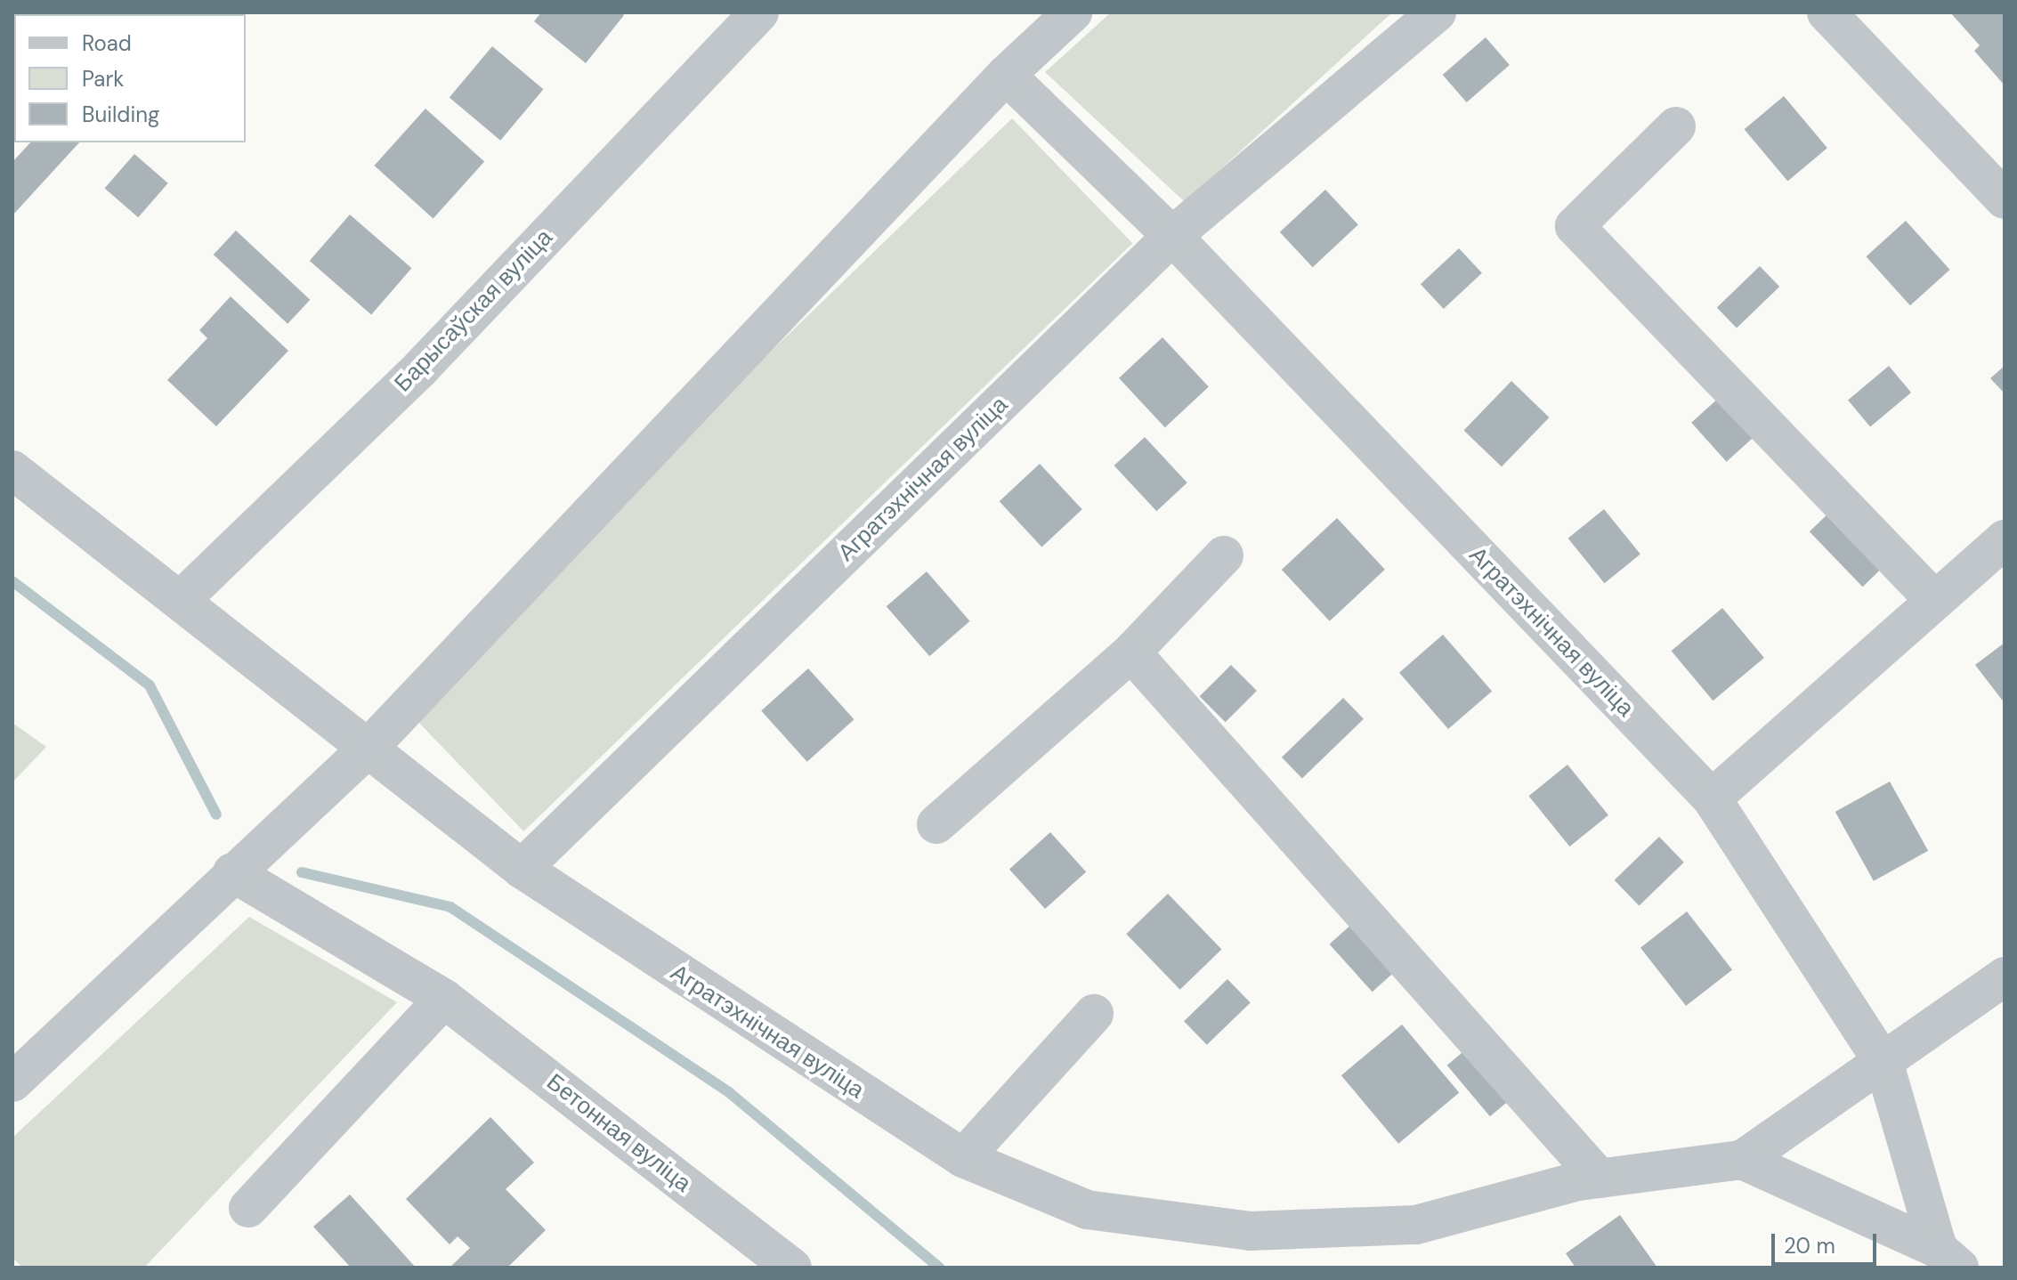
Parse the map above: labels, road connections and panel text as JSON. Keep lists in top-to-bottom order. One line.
{"streets":{"street":["Барысаўская вуліца","Агратэхнічная вуліца","Бетонная вуліца"]},"legend":["Road","Park","Building"],"scale_bar":"20 m"}
